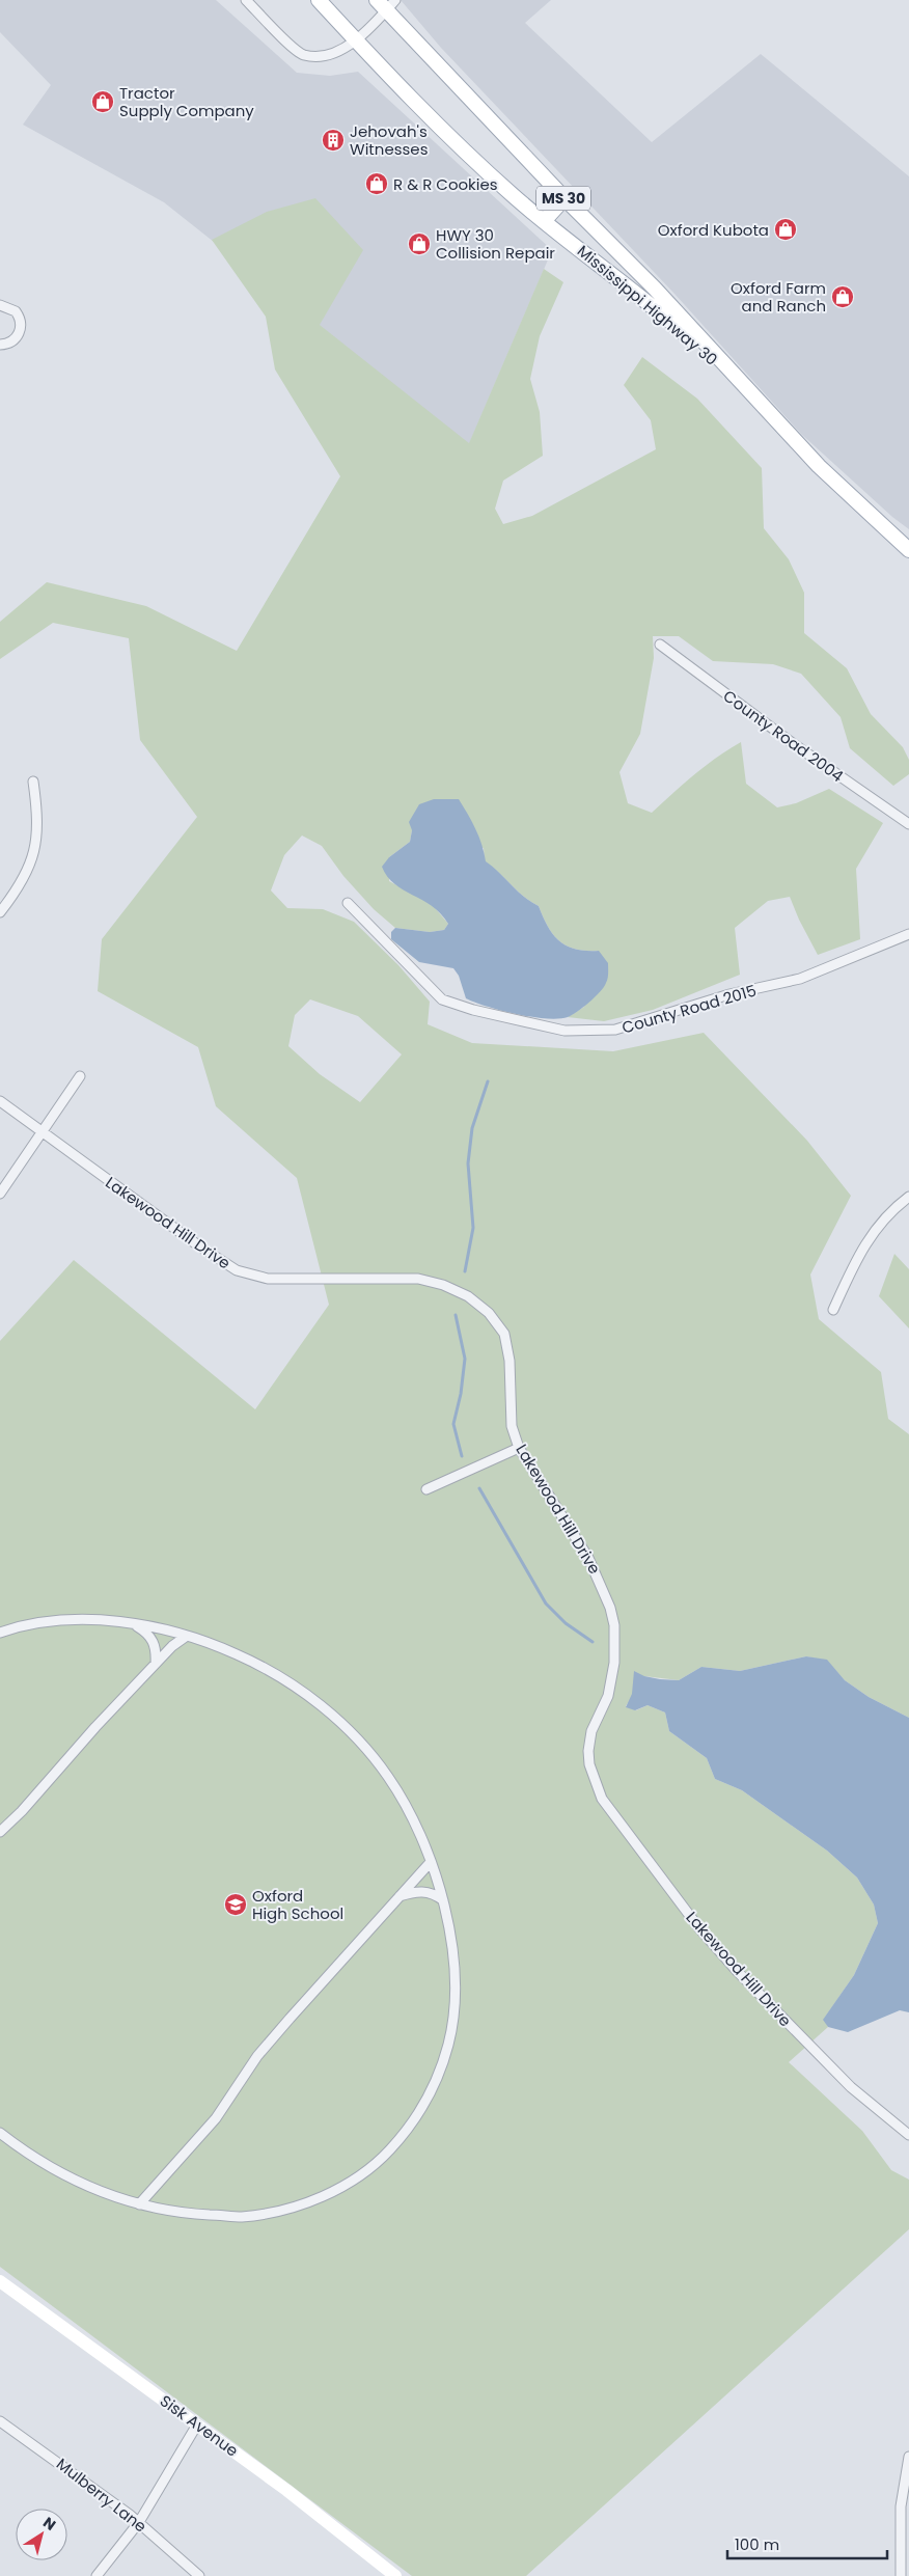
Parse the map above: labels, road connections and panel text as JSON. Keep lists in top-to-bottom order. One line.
{"streets":{"main road":["MS 30","Mississippi Highway 30"],"street":["County Road 2004","County Road 2015","Lakewood Hill Drive","Sisk Avenue","Mulberry Lane"]},"places":{"shop":["Tractor Supply Company","R & R Cookies","Oxford Kubota","HWY 30 Collision Repair","Oxford Farm and Ranch"],"building":["Jehovah's Witnesses"],"school or university":["Oxford High School"]},"scale_bar":"100 m","north":"top right"}
